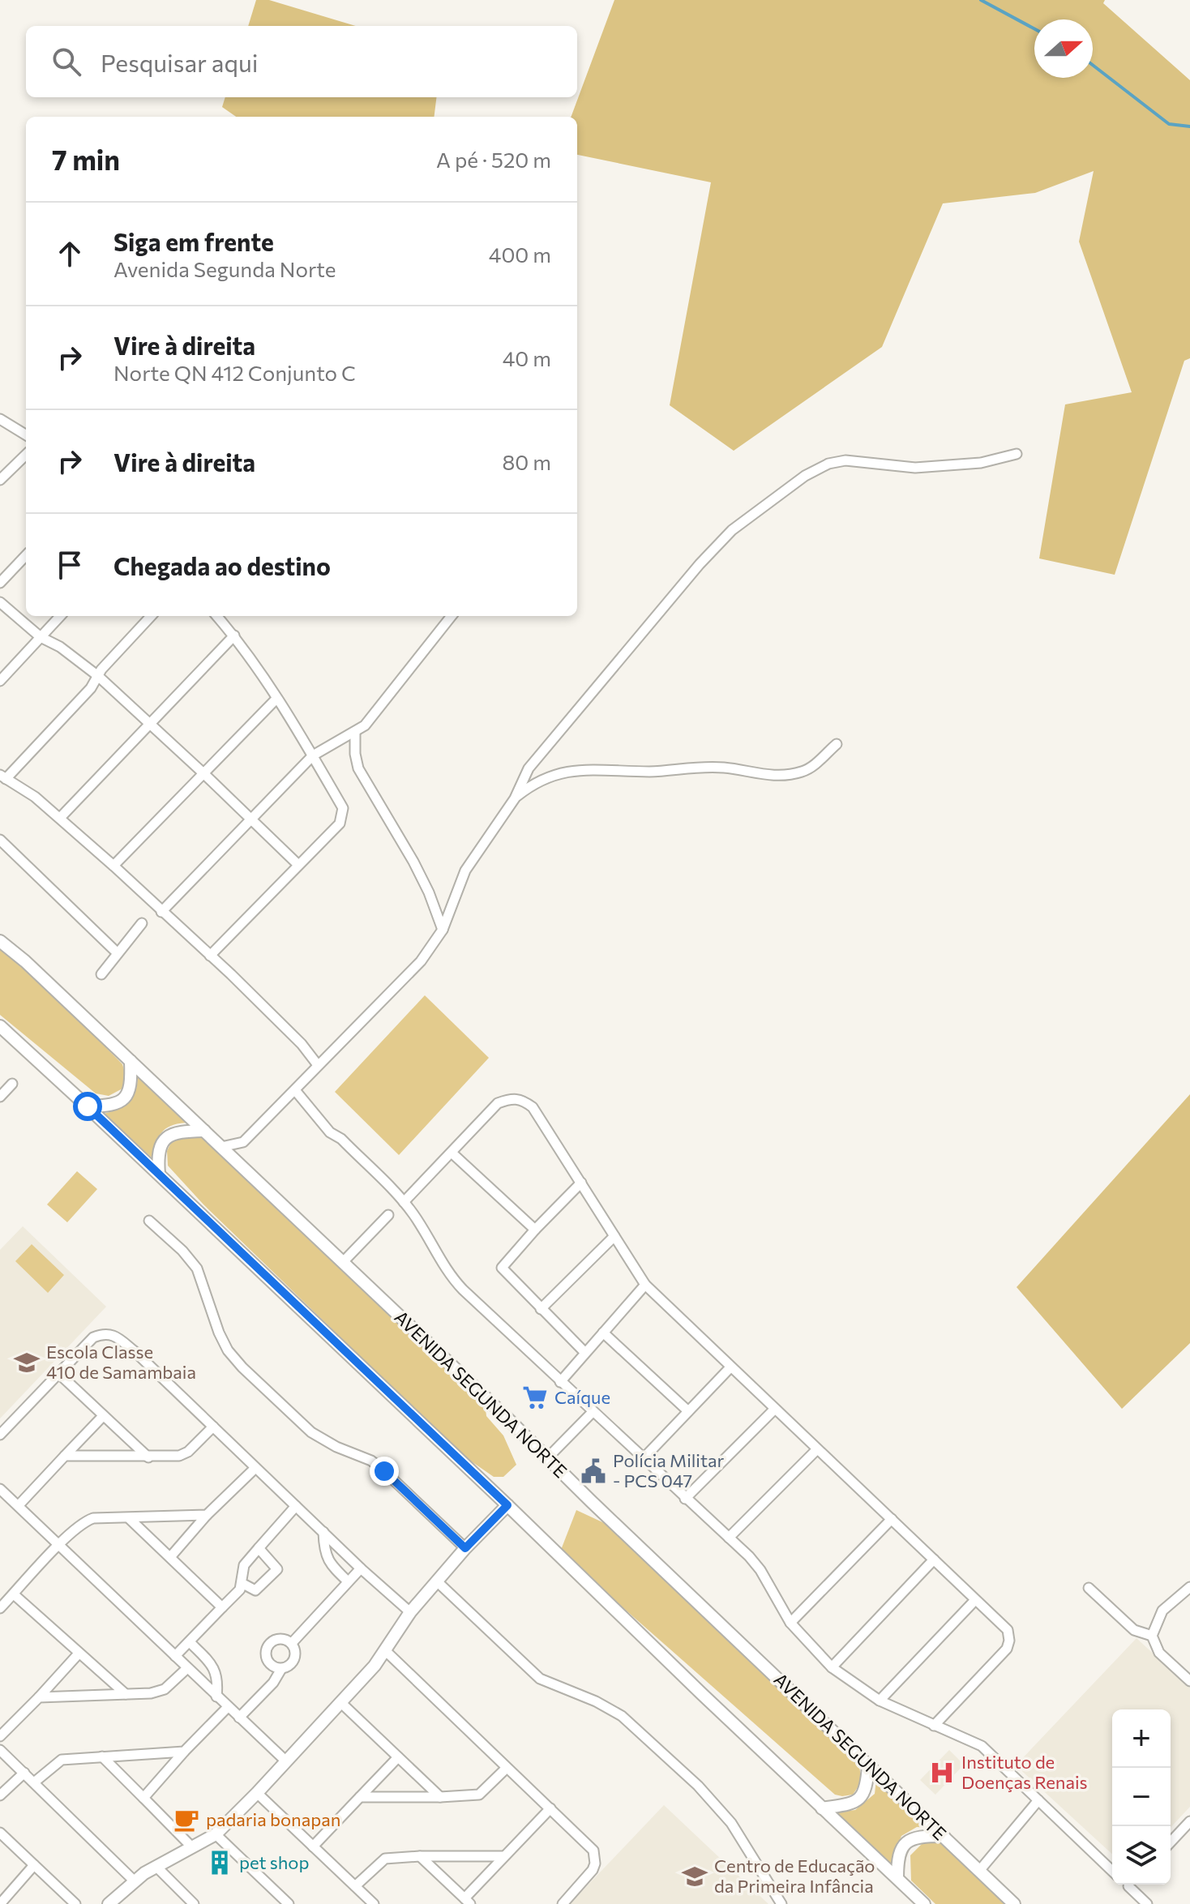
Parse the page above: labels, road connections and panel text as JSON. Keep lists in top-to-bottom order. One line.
{"streets":{"main road":["AVENIDA SEGUNDA NORTE"]},"places":{"school or university":["Escola Classe 410 de Samambaia","Centro de Educação da Primeira Infância"],"supermarket":["Caíque"],"public building":["Polícia Militar - PCS 047"],"hospital":["Instituto de Doenças Renais"],"cafe":["padaria bonapan"],"building":["pet shop"]},"north":"right","page":{"search":"Pesquisar aqui","heading":["7 min","A pé · 520 m"],"list":[["Siga em frente","Avenida Segunda Norte","400 m"],["Vire à direita","Norte QN 412 Conjunto C","40 m"],["Vire à direita","80 m"],"Chegada ao destino"],"map_buttons":["+","−"]}}
